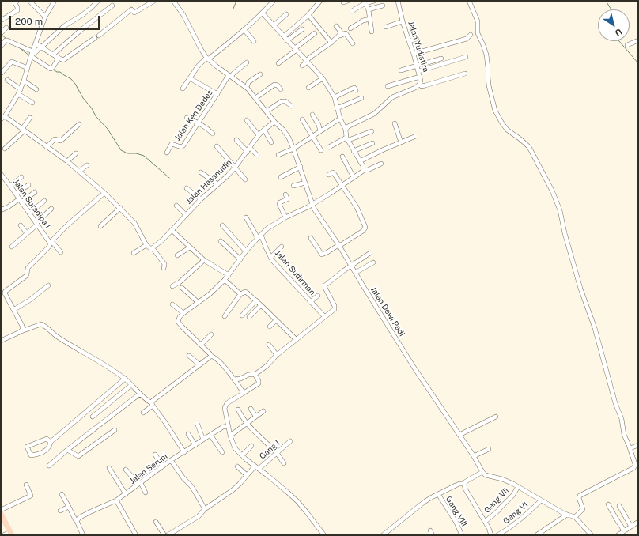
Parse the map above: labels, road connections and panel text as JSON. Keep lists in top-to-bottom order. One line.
{"streets":{"street":["Jalan Yudistira","Jalan Ken Dedes","Jalan Hasanudin","Jalan Suradipa I","Jalan Sudirman","Jalan Dewi Padi","Gang I","Jalan Seruni","Gang VII","Gang VIII","Gang VI"]},"crossings":[["Jalan Ken Dedes","Jalan Dewi Padi"],["Jalan Hasanudin","Jalan Dewi Padi"]],"scale_bar":"200 m","north":"bottom right"}
